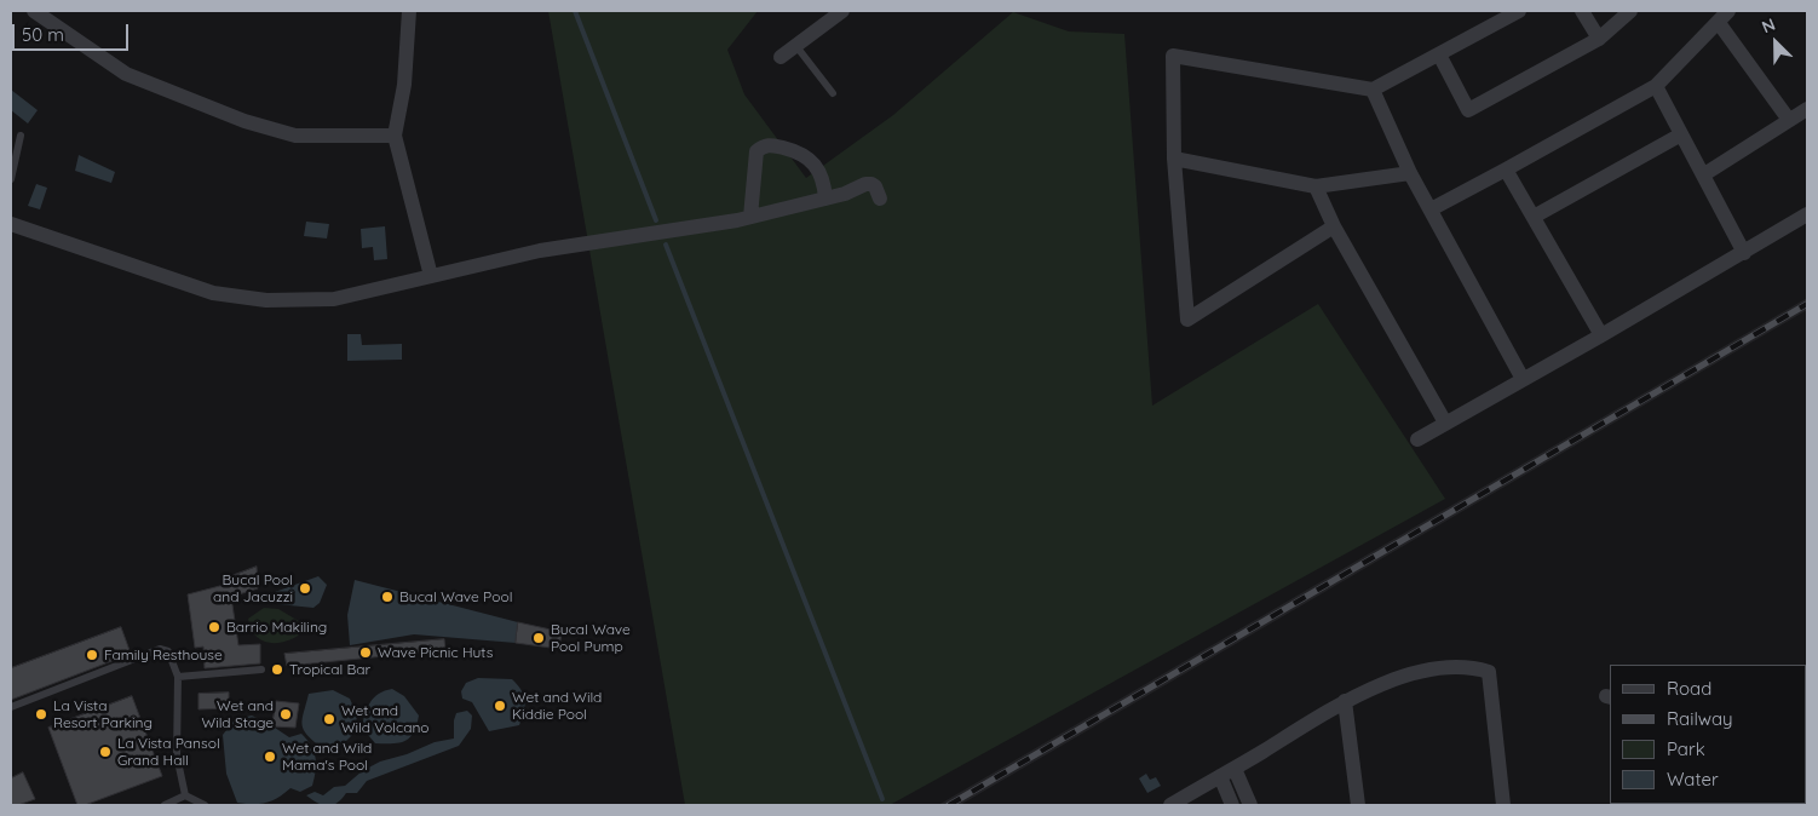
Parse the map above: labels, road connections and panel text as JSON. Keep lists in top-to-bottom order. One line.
{"places":["Bucal Pool and Jacuzzi","Bucal Wave Pool","Barrio Makiling","Bucal Wave Pool Pump","Wave Picnic Huts","Family Resthouse","Tropical Bar","Wet and Wild Kiddie Pool","La Vista Resort Parking","Wet and Wild Stage","Wet and Wild Volcano","La Vista Pansol Grand Hall","Wet and Wild Mama's Pool"],"legend":["Road","Railway","Park","Water"],"scale_bar":"50 m","north":"top left"}
